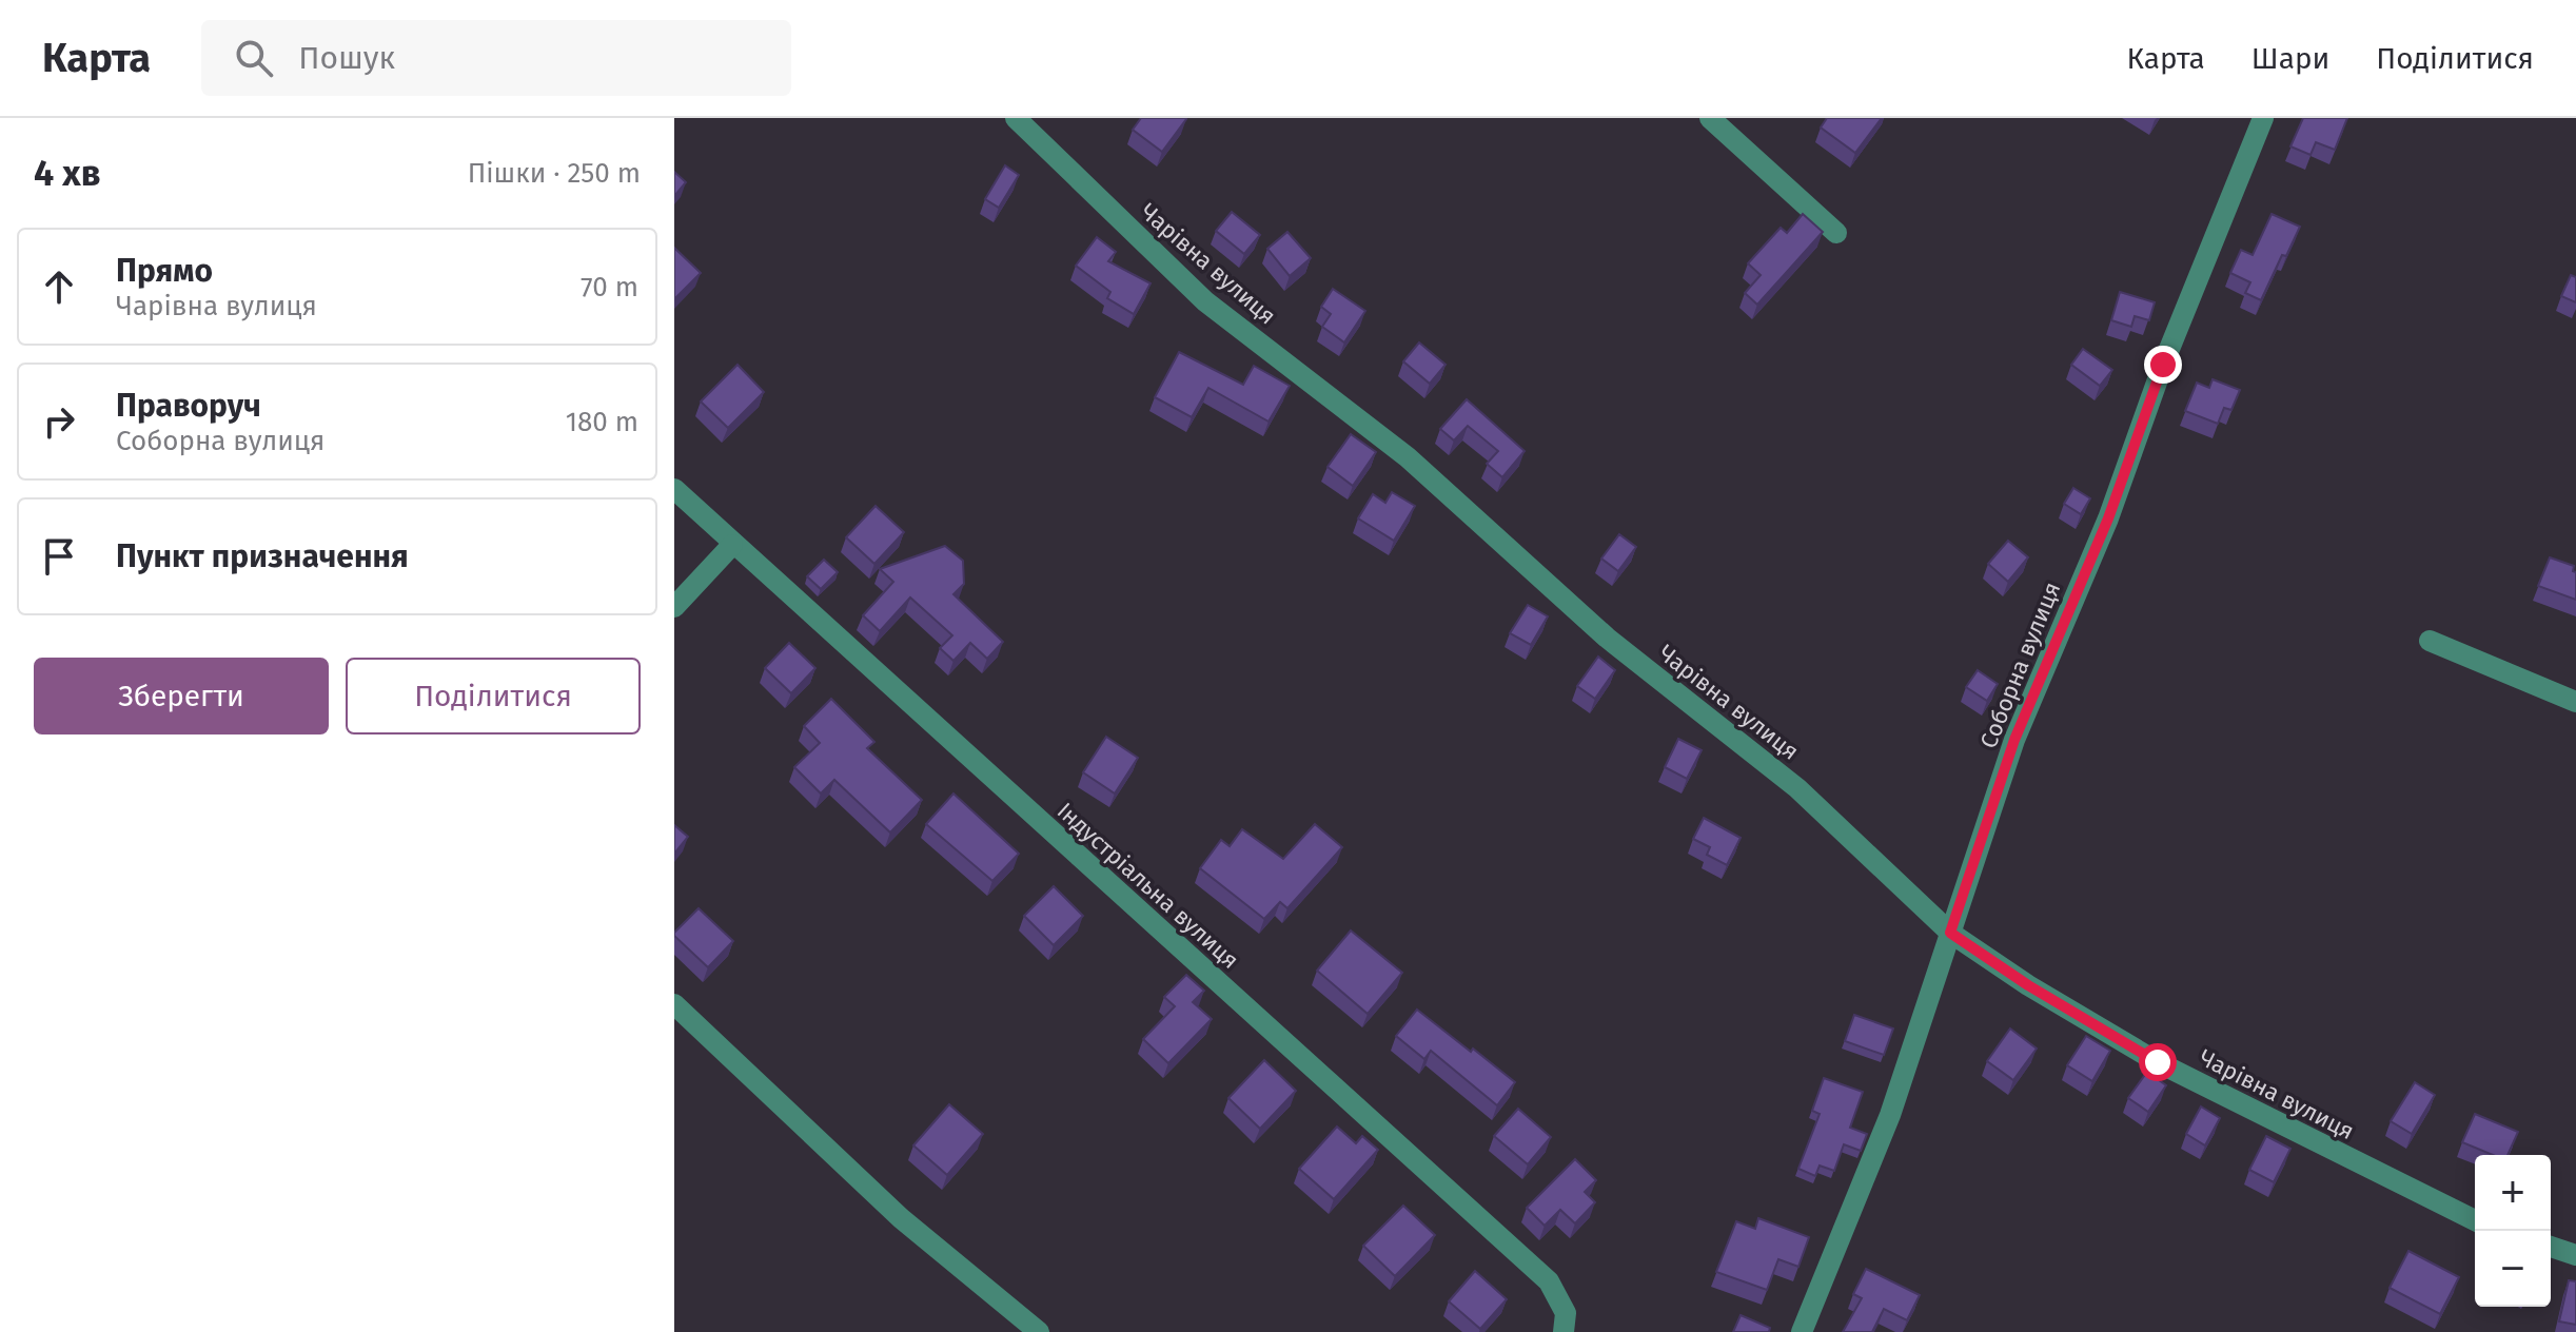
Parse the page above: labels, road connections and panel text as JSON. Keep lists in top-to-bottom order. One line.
{"streets":{"street":["Чарівна вулиця","Соборна вулиця","Індустріальна вулиця"]},"crossings":[["Чарівна вулиця","Соборна вулиця"]],"page":{"header":"Карта","search":"Пошук","nav":["Карта","Шари","Поділитися"],"heading":["4 хв","Пішки · 250 m"],"list":[["Прямо","Чарівна вулиця","70 m"],["Праворуч","Соборна вулиця","180 m"],"Пункт призначення"],"buttons":["Зберегти","Поділитися"],"map_buttons":["+","−"]}}
